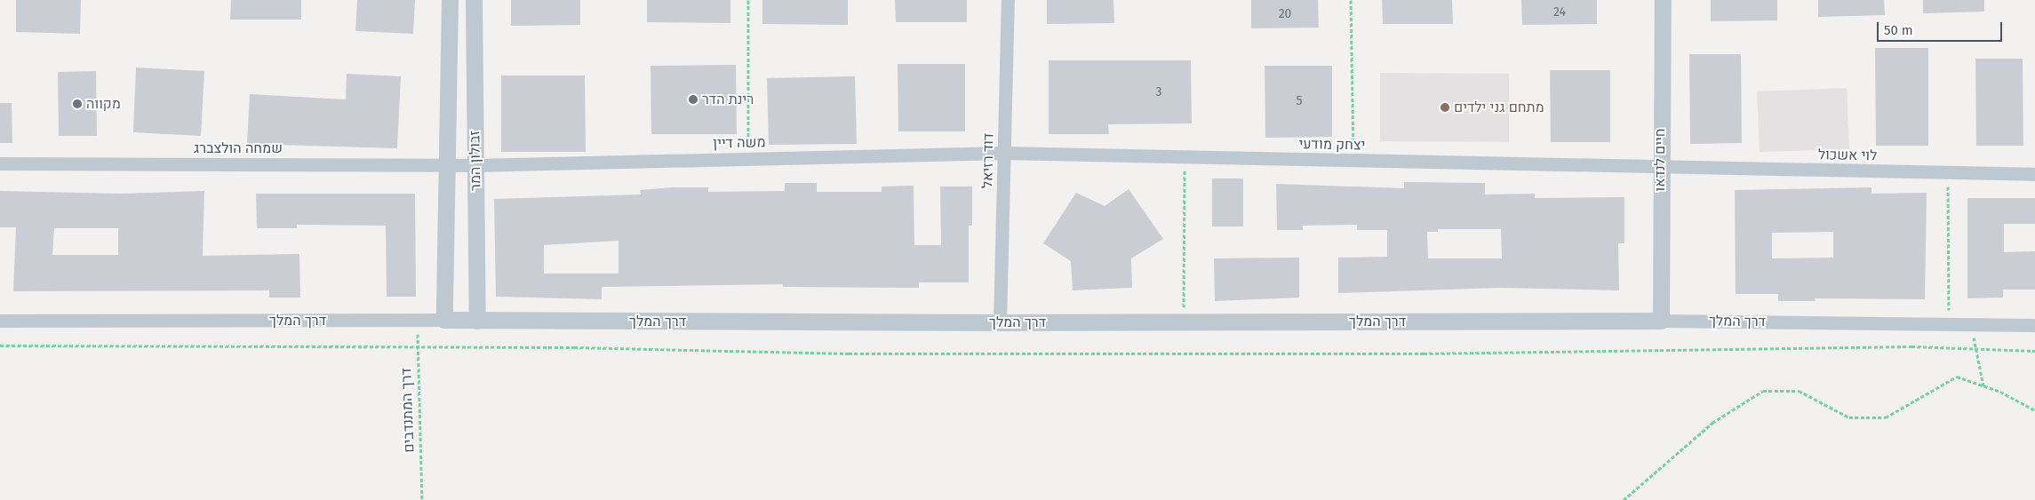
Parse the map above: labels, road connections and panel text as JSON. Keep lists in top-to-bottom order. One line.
{"streets":{"street":["משה דיין","יצחק מודעי","שמחה הולצברג","לוי אשכול","חיים לנדאו","זבולון המר","דוד רזיאל","דרך המלך"],"path":["דרך המתנדבים"]},"crossings":[["משה דיין","יצחק מודעי"],["משה דיין","שמחה הולצברג"],["משה דיין","זבולון המר"],["משה דיין","דוד רזיאל"],["יצחק מודעי","לוי אשכול"],["יצחק מודעי","חיים לנדאו"],["יצחק מודעי","דוד רזיאל"],["שמחה הולצברג","זבולון המר"],["לוי אשכול","חיים לנדאו"],["חיים לנדאו","דרך המלך"],["זבולון המר","דרך המלך"],["דוד רזיאל","דרך המלך"],["דרך המלך","דרך המתנדבים"]],"places":["רינת הדר","מקווה","מתחם גני ילדים"],"house_numbers":["24","20","3","5"],"scale_bar":"50 m"}
